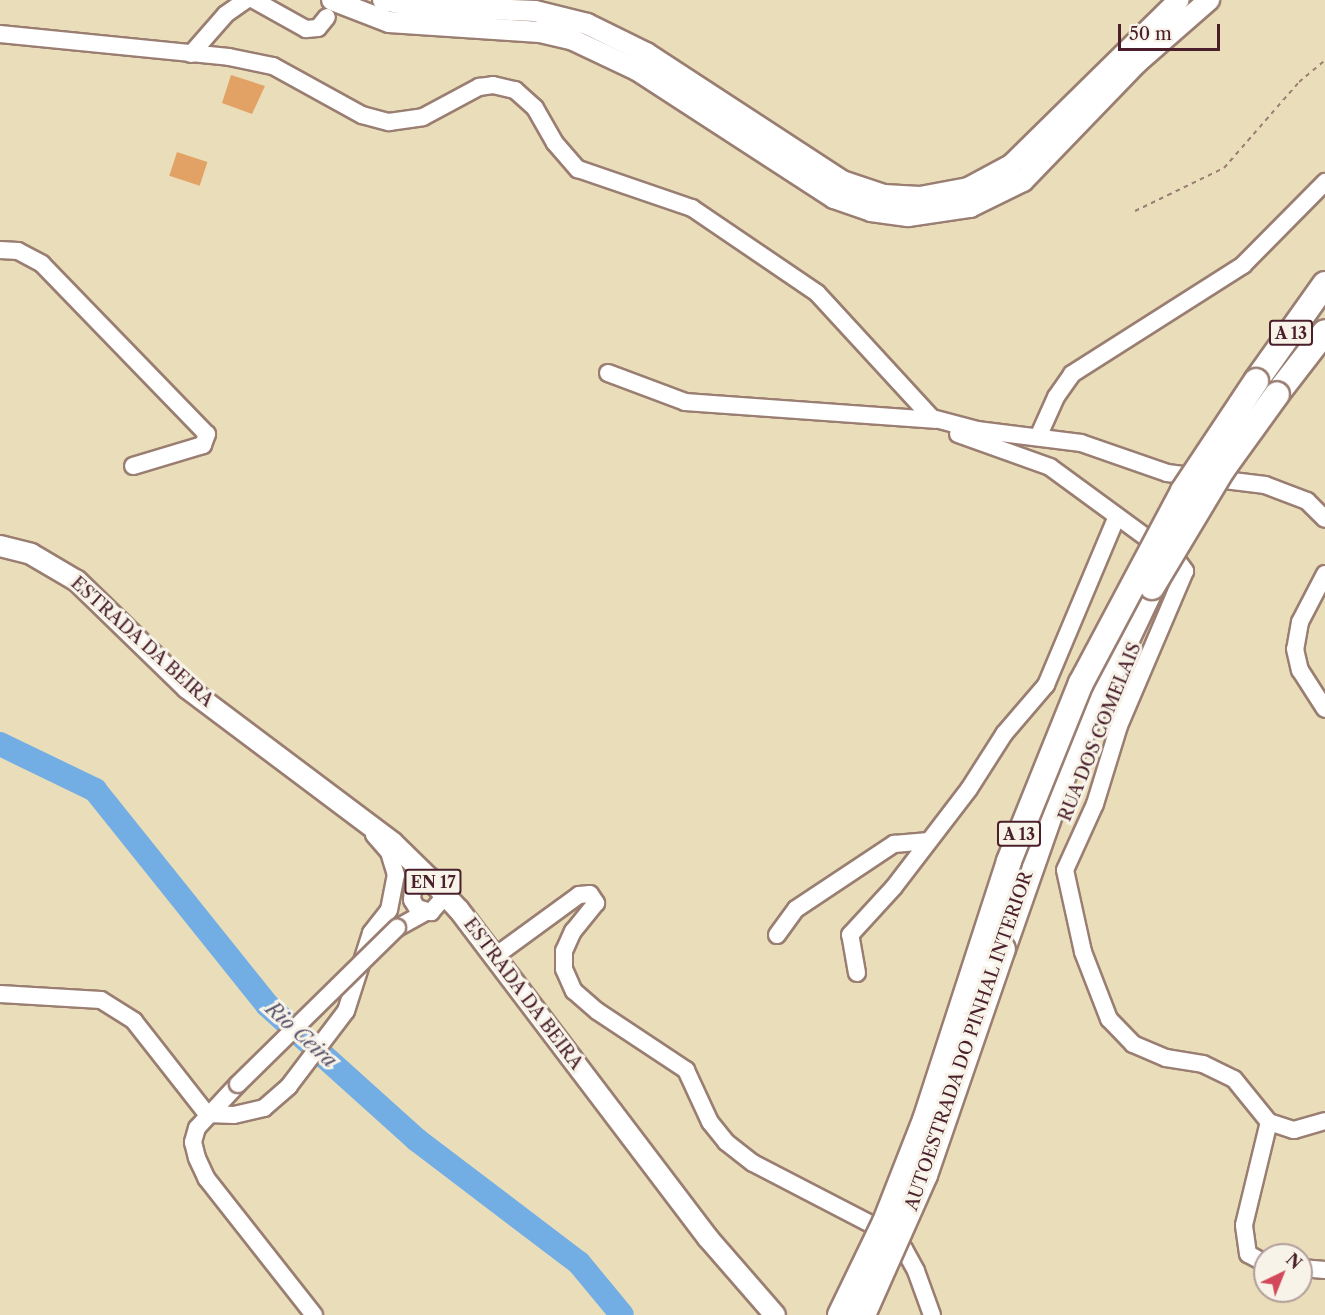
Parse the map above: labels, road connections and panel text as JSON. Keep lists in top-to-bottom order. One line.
{"streets":{"highway":["A 13","AUTOESTRADA DO PINHAL INTERIOR"],"main road":["ESTRADA DA BEIRA","EN 17"],"street":["RUA DOS COMELAIS"]},"water":["Rio Ceira"],"scale_bar":"50 m","north":"top right"}
